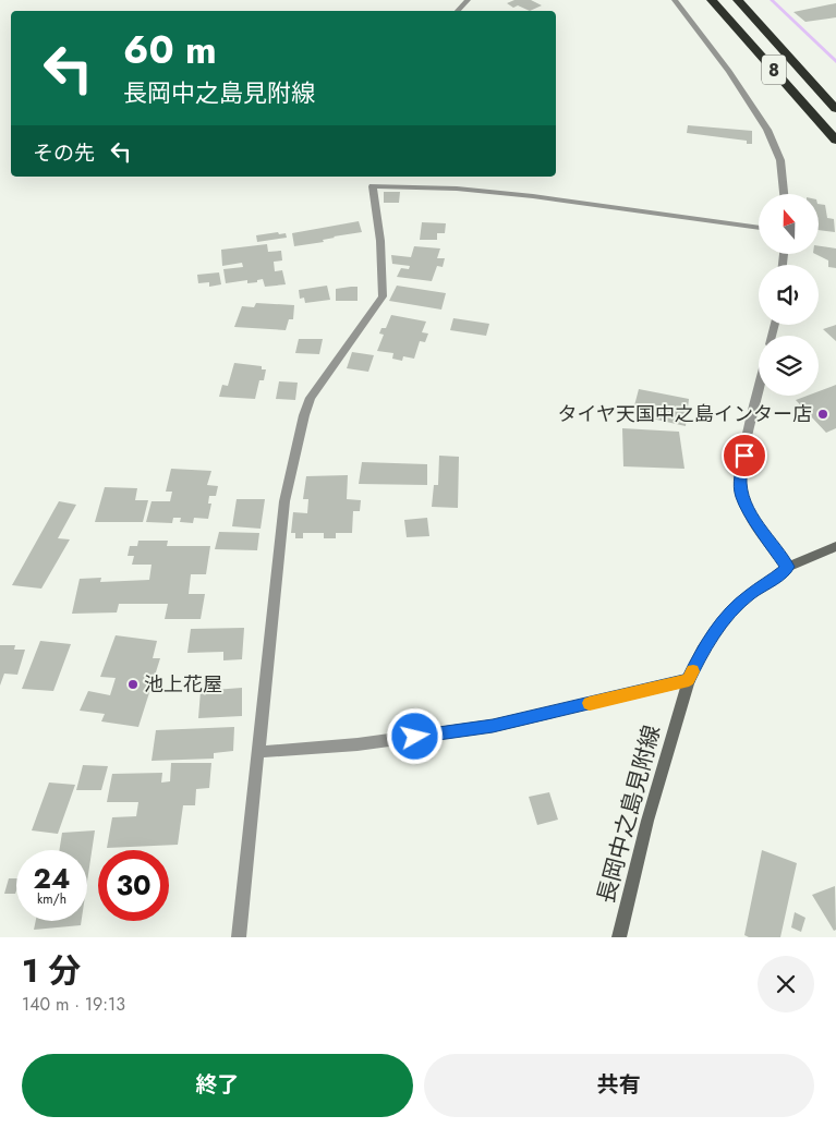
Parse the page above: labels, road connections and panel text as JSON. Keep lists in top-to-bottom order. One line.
{"streets":{"highway":["8"],"main road":["長岡中之島見附線"]},"places":["タイヤ天国中之島インター店","池上花屋"],"north":"top","page":{"turn":["60 m","長岡中之島見附線"],"then":"その先","speed":"24 km/h","limit":"30","heading":["1 分","140 m · 19:13"],"buttons":["終了","共有"]}}
